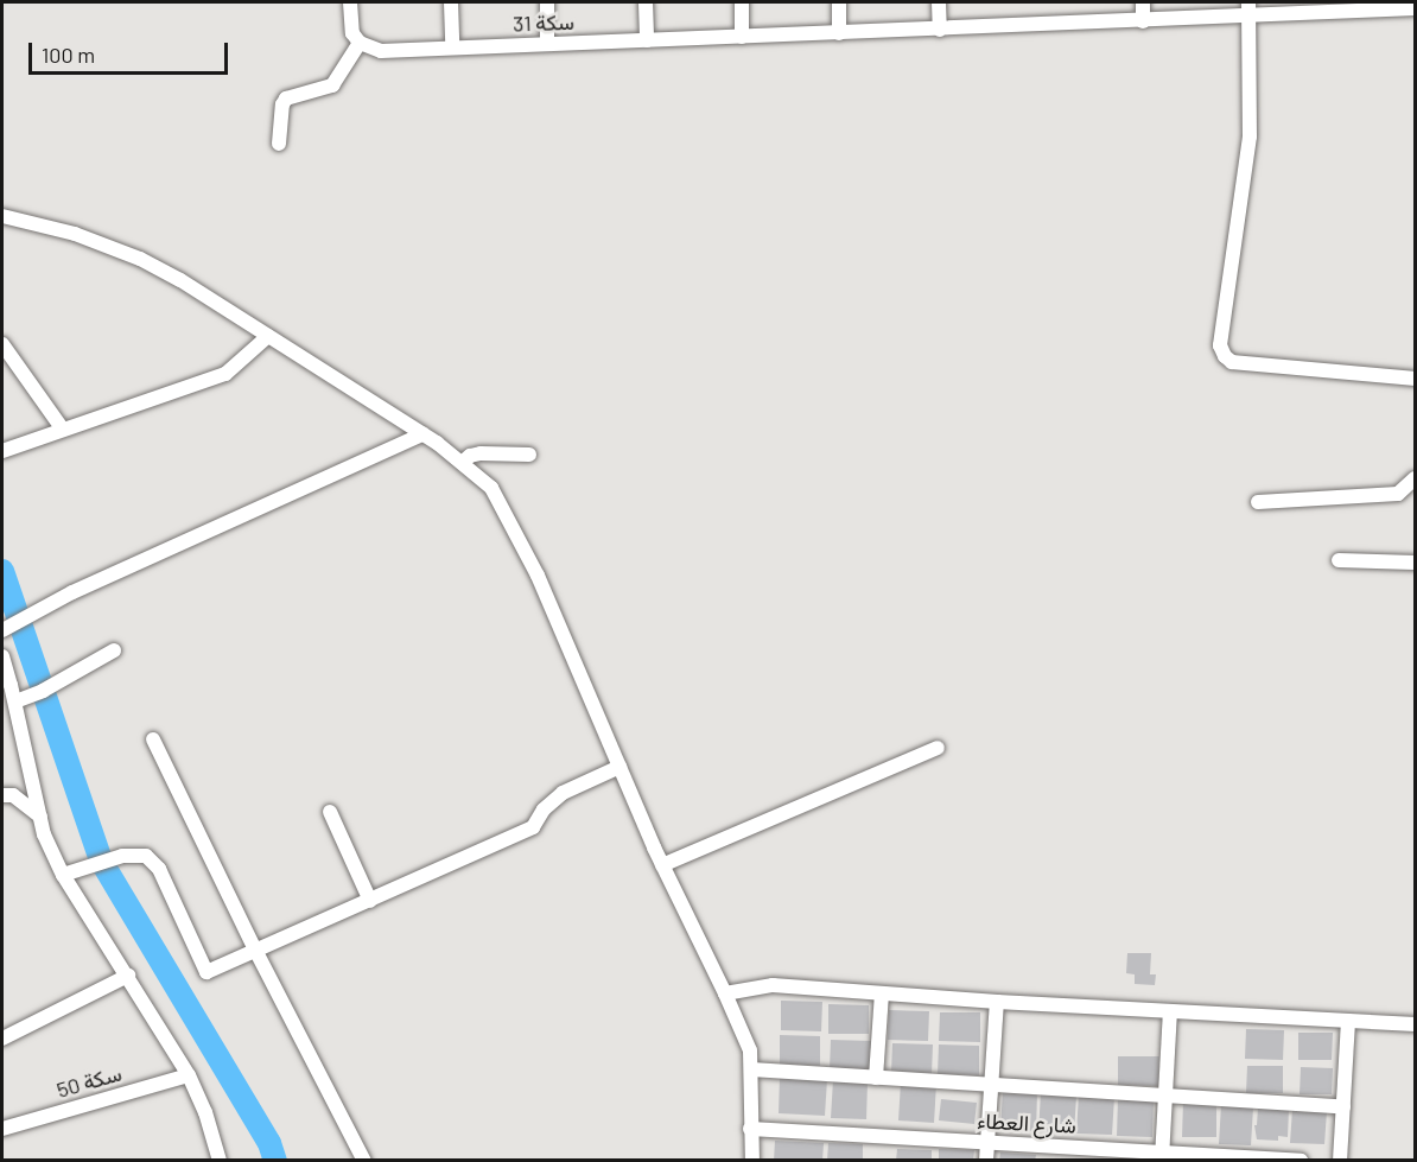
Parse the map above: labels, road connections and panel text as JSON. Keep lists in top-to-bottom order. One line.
{"streets":{"street":["سكة 31","سكة 50","شارع العطاء"]},"scale_bar":"100 m"}
